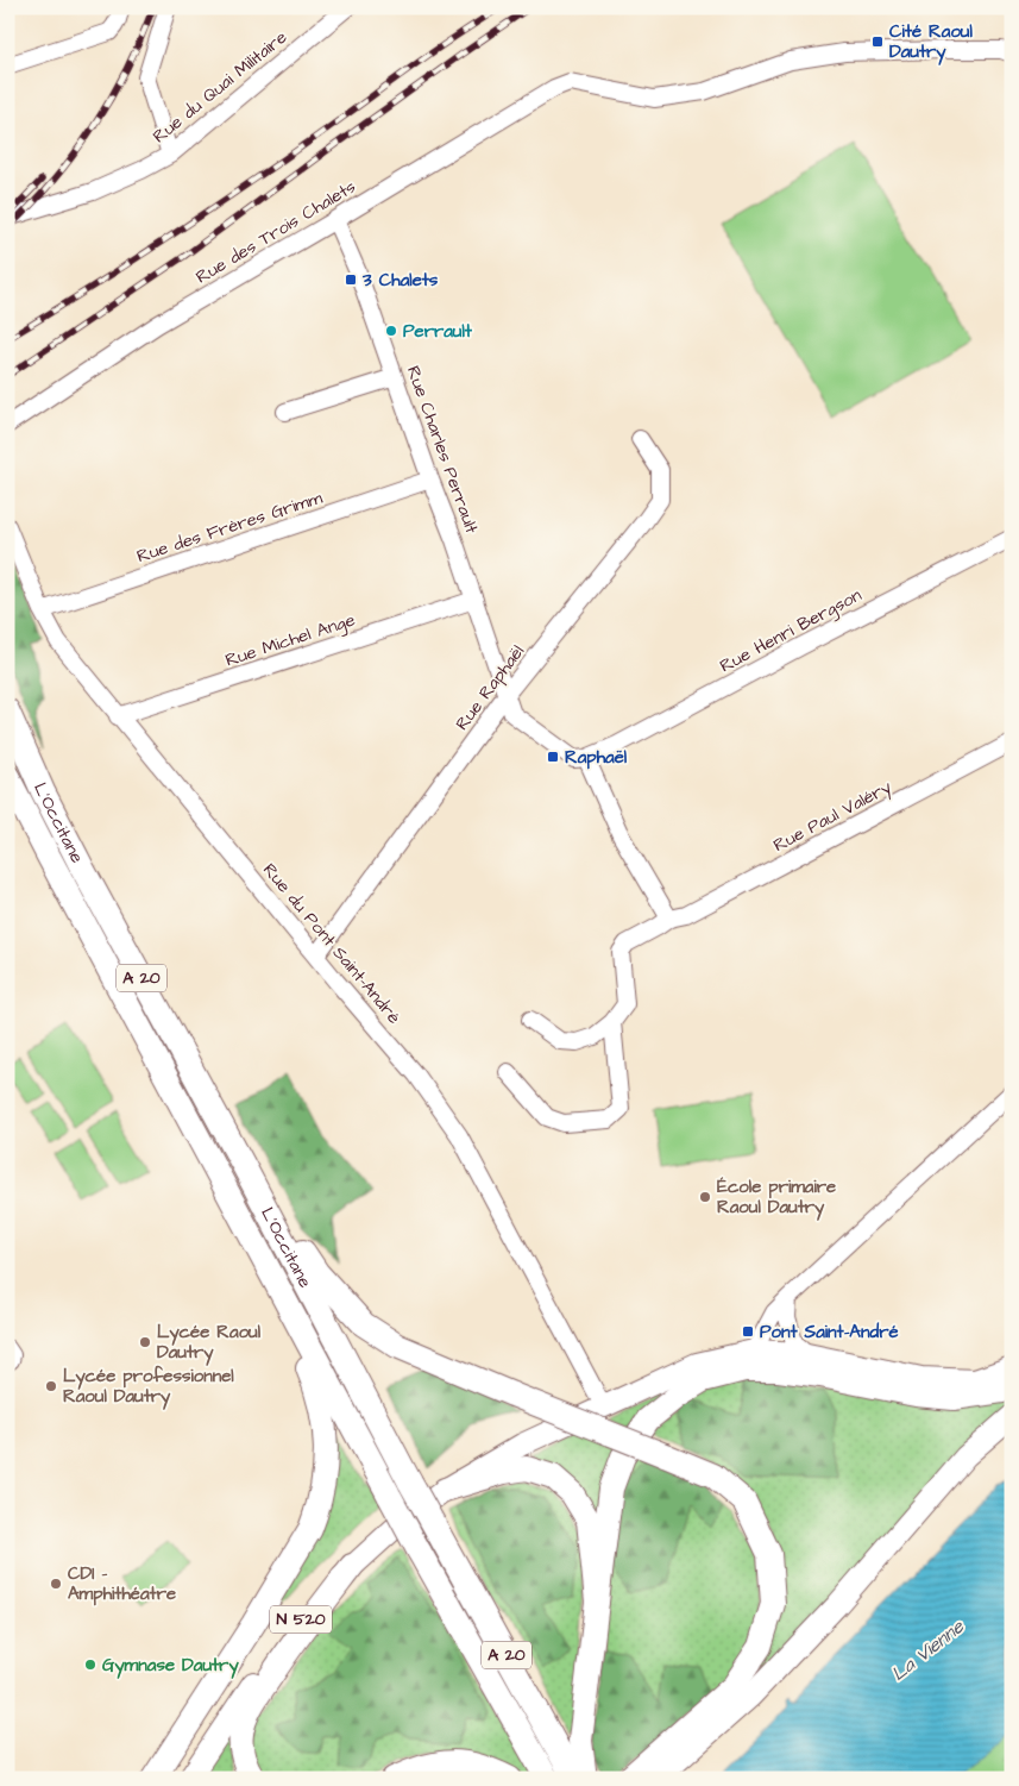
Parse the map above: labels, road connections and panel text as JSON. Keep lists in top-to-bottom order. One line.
{"streets":{"highway":["L'Occitane","A 20"],"main road":["N 520"],"street":["Rue du Quai Militaire","Rue des Trois Chalets","Rue Charles Perrault","Rue des Frères Grimm","Rue Henri Bergson","Rue Michel Ange","Rue Raphaël","Rue Paul Valéry","Rue du Pont Saint-André"]},"crossings":[["Rue des Trois Chalets","Rue Charles Perrault"],["Rue Charles Perrault","Rue des Frères Grimm"],["Rue Charles Perrault","Rue Michel Ange"],["Rue Charles Perrault","Rue Raphaël"],["Rue des Frères Grimm","Rue du Pont Saint-André"],["Rue Michel Ange","Rue du Pont Saint-André"],["Rue Raphaël","Rue du Pont Saint-André"]],"water":["La Vienne"],"places":{"transit":["Cité Raoul Dautry","3 Chalets","Raphaël","Pont Saint-André"],"other":["Perrault","École primaire Raoul Dautry","Lycée Raoul Dautry","Lycée professionnel Raoul Dautry","CDI - Amphithéatre","Gymnase Dautry"]}}
